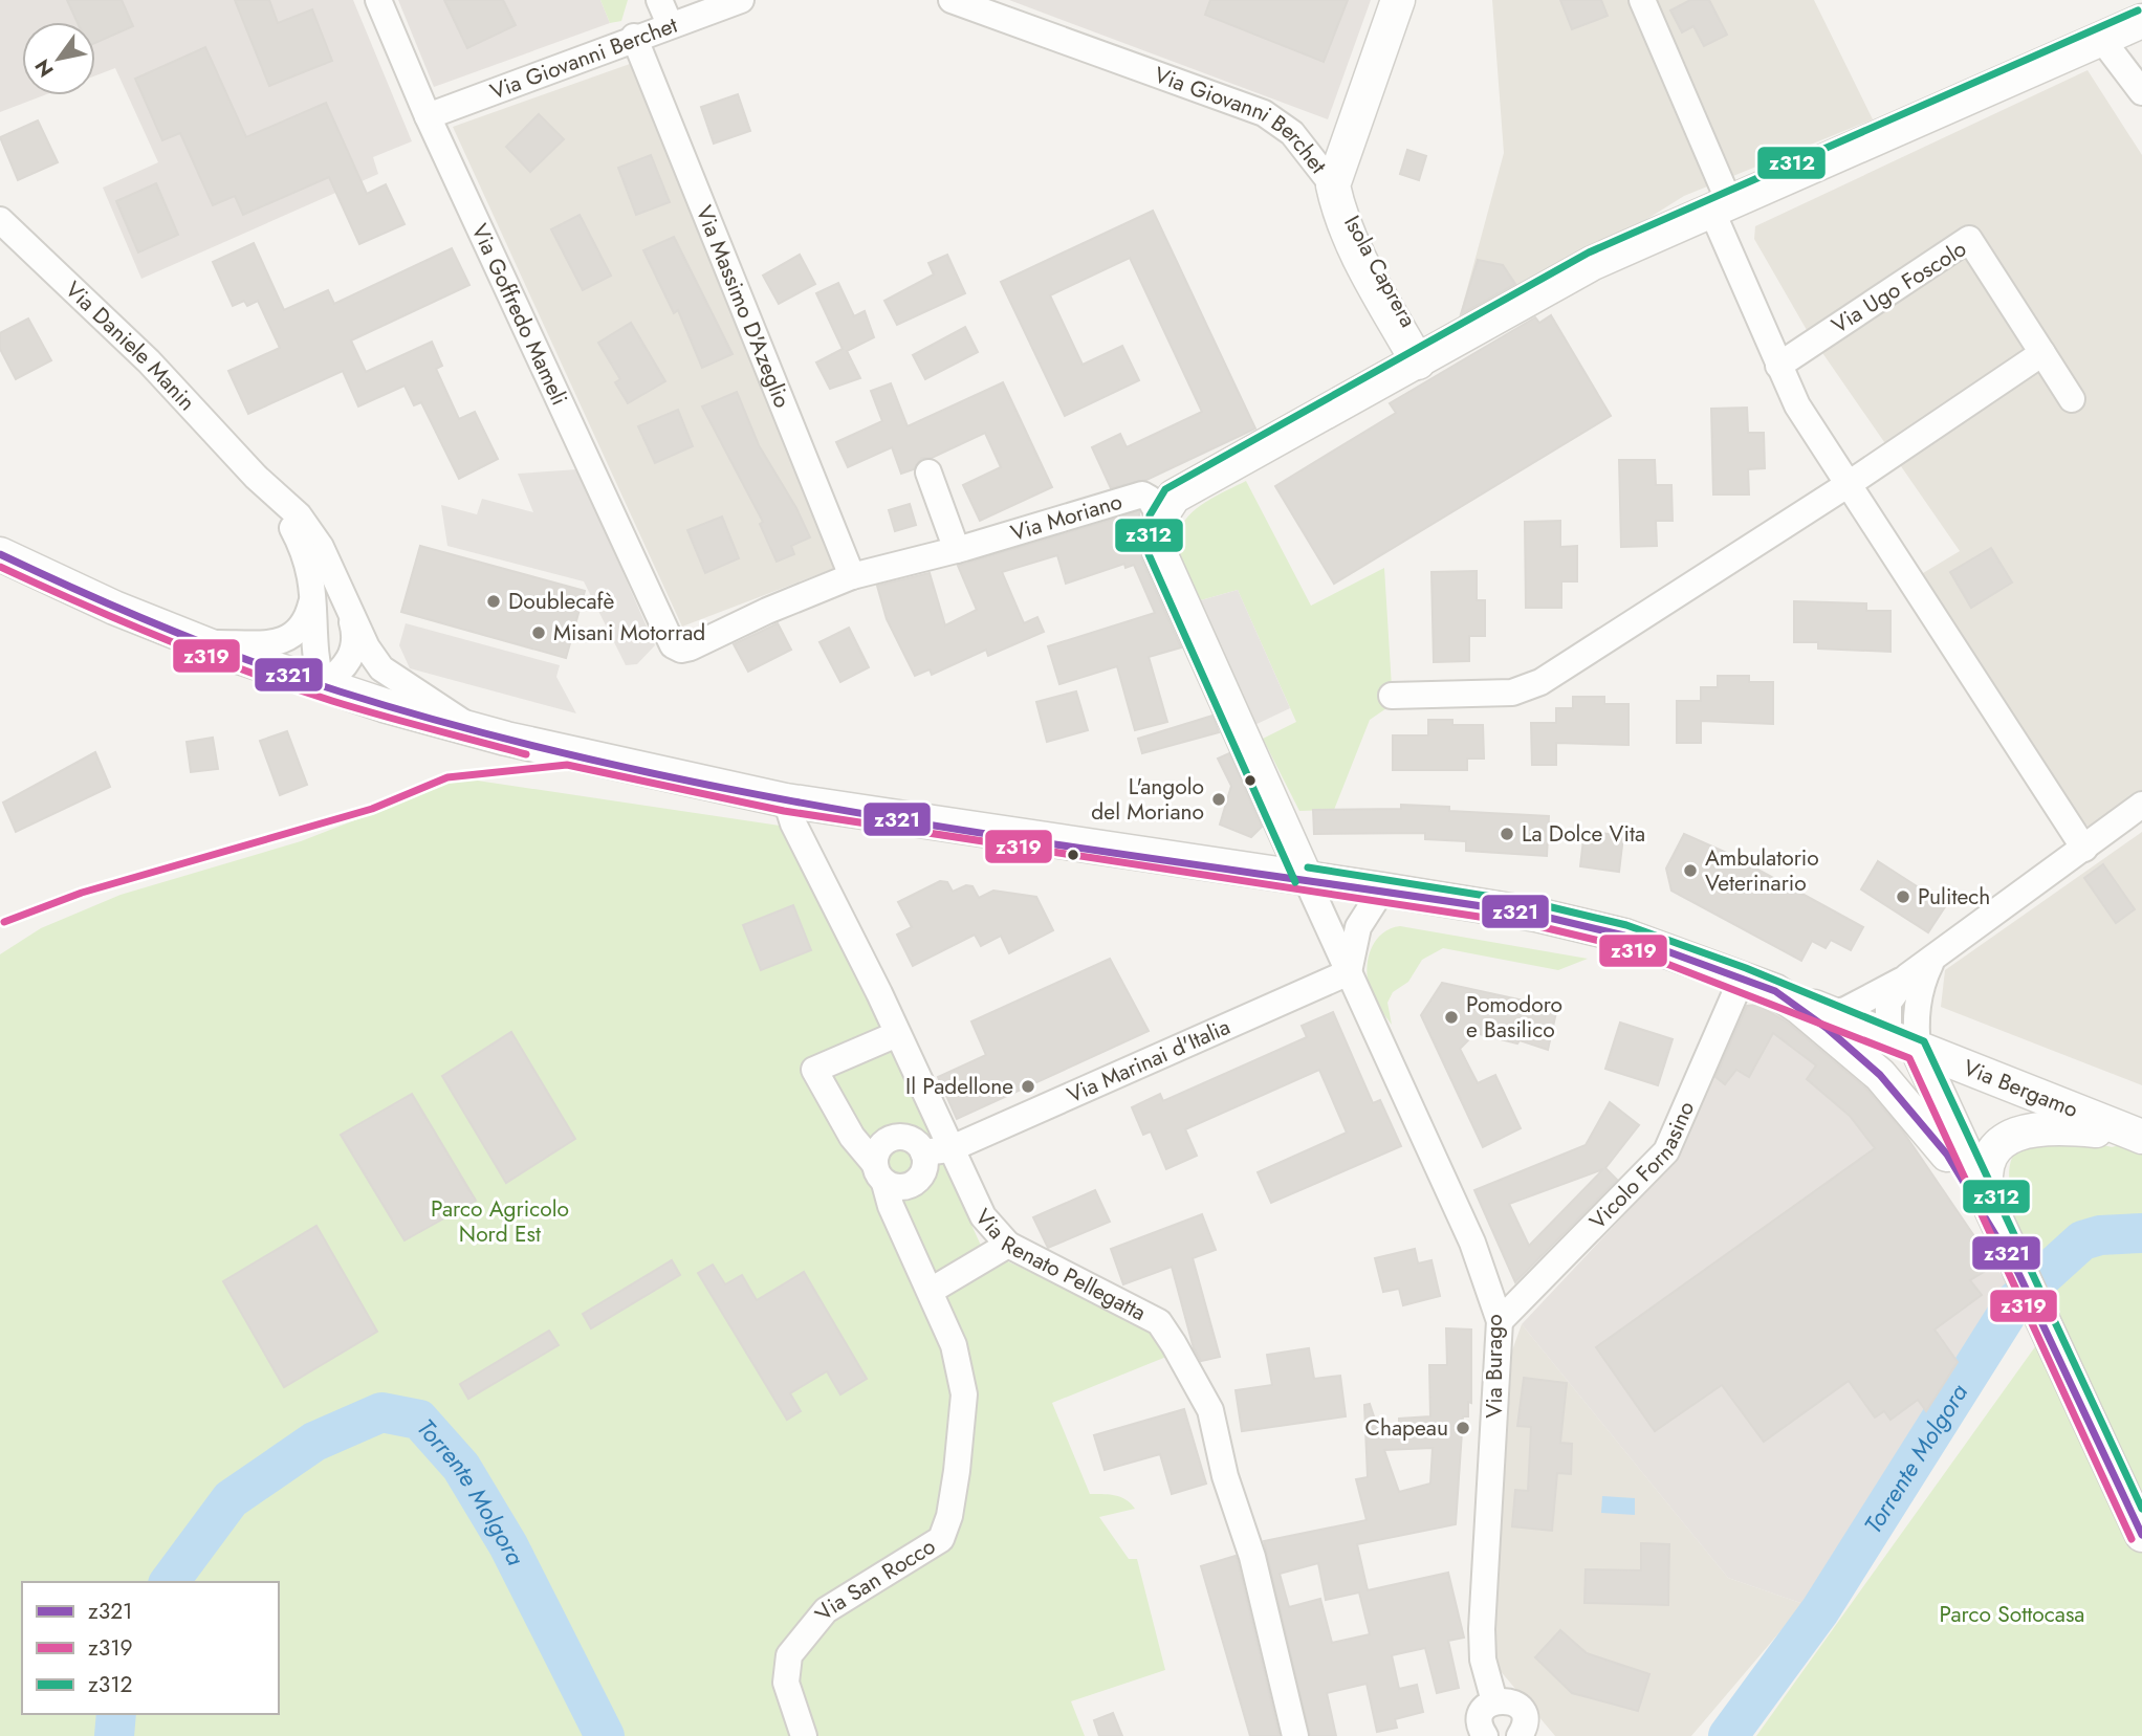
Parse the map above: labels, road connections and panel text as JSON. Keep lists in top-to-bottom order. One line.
{"streets":{"street":["Via Giovanni Berchet","Isola Caprera","Via Ugo Foscolo","Via Massimo D'Azeglio","Via Goffredo Mameli","Via Daniele Manin","Via Moriano","Via Marinai d'Italia","Via Bergamo","Vicolo Fornasino","Via Renato Pellegatta","Via Burago","Via San Rocco"]},"crossings":[["Via Giovanni Berchet","Isola Caprera"],["Via Giovanni Berchet","Via Massimo D'Azeglio"],["Via Giovanni Berchet","Via Goffredo Mameli"],["Via Massimo D'Azeglio","Via Moriano"],["Via Goffredo Mameli","Via Moriano"],["Via Moriano","Via Burago"],["Via Marinai d'Italia","Via Renato Pellegatta"],["Via Marinai d'Italia","Via Burago"],["Via Marinai d'Italia","Via San Rocco"],["Vicolo Fornasino","Via Burago"]],"water":["Torrente Molgora"],"parks":["Parco Agricolo Nord Est","Parco Sottocasa"],"places":["Doublecafè","Misani Motorrad","L'angolo del Moriano","La Dolce Vita","Ambulatorio Veterinario","Pulitech","Pomodoro e Basilico","Il Padellone","Chapeau"],"lines":["transit line z312","transit line z321","transit line z319"],"legend":["z321","z319","z312"],"north":"bottom left"}
